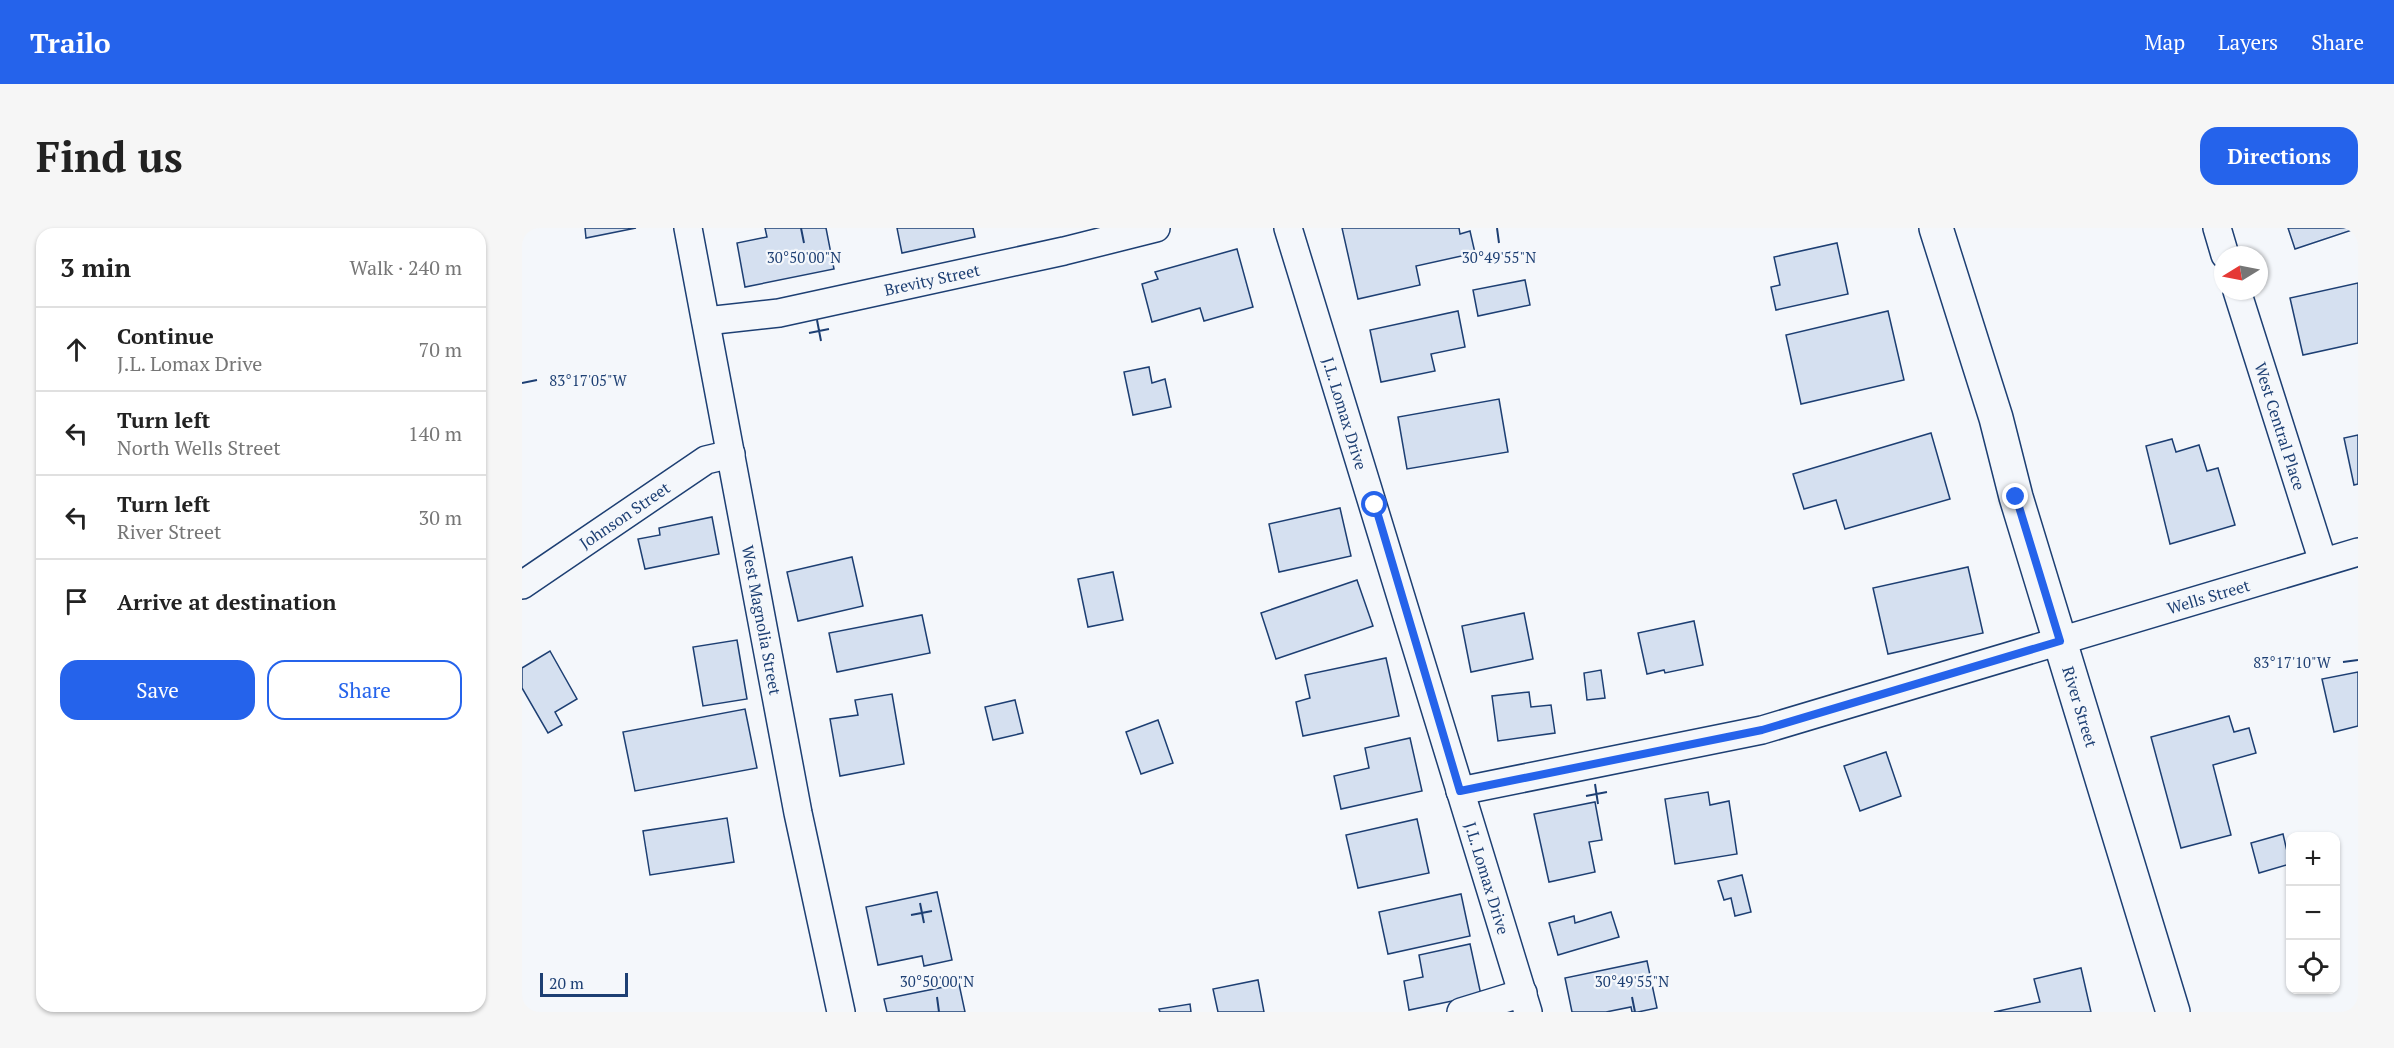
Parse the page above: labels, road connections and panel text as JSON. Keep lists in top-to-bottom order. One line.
{"streets":{"street":["Brevity Street","J.L. Lomax Drive","West Central Place","Johnson Street","Wells Street","West Magnolia Street","River Street"]},"crossings":[["Brevity Street","West Magnolia Street"],["J.L. Lomax Drive","Wells Street"],["West Central Place","Wells Street"],["Johnson Street","West Magnolia Street"],["Wells Street","River Street"]],"scale_bar":"20 m","north":"left","page":{"header":"Trailo","nav":["Map","Layers","Share"],"buttons":["Directions",["Save","Share"]],"title":"Find us","heading":["3 min","Walk · 240 m"],"list":[["Continue","J.L. Lomax Drive","70 m"],["Turn left","North Wells Street","140 m"],["Turn left","River Street","30 m"],"Arrive at destination"],"map_buttons":["+","−"],"scale":"20 m"},"coordinates":["30°49'55\"N","30°50'00\"N","83°17'05\"W","83°17'10\"W"]}
